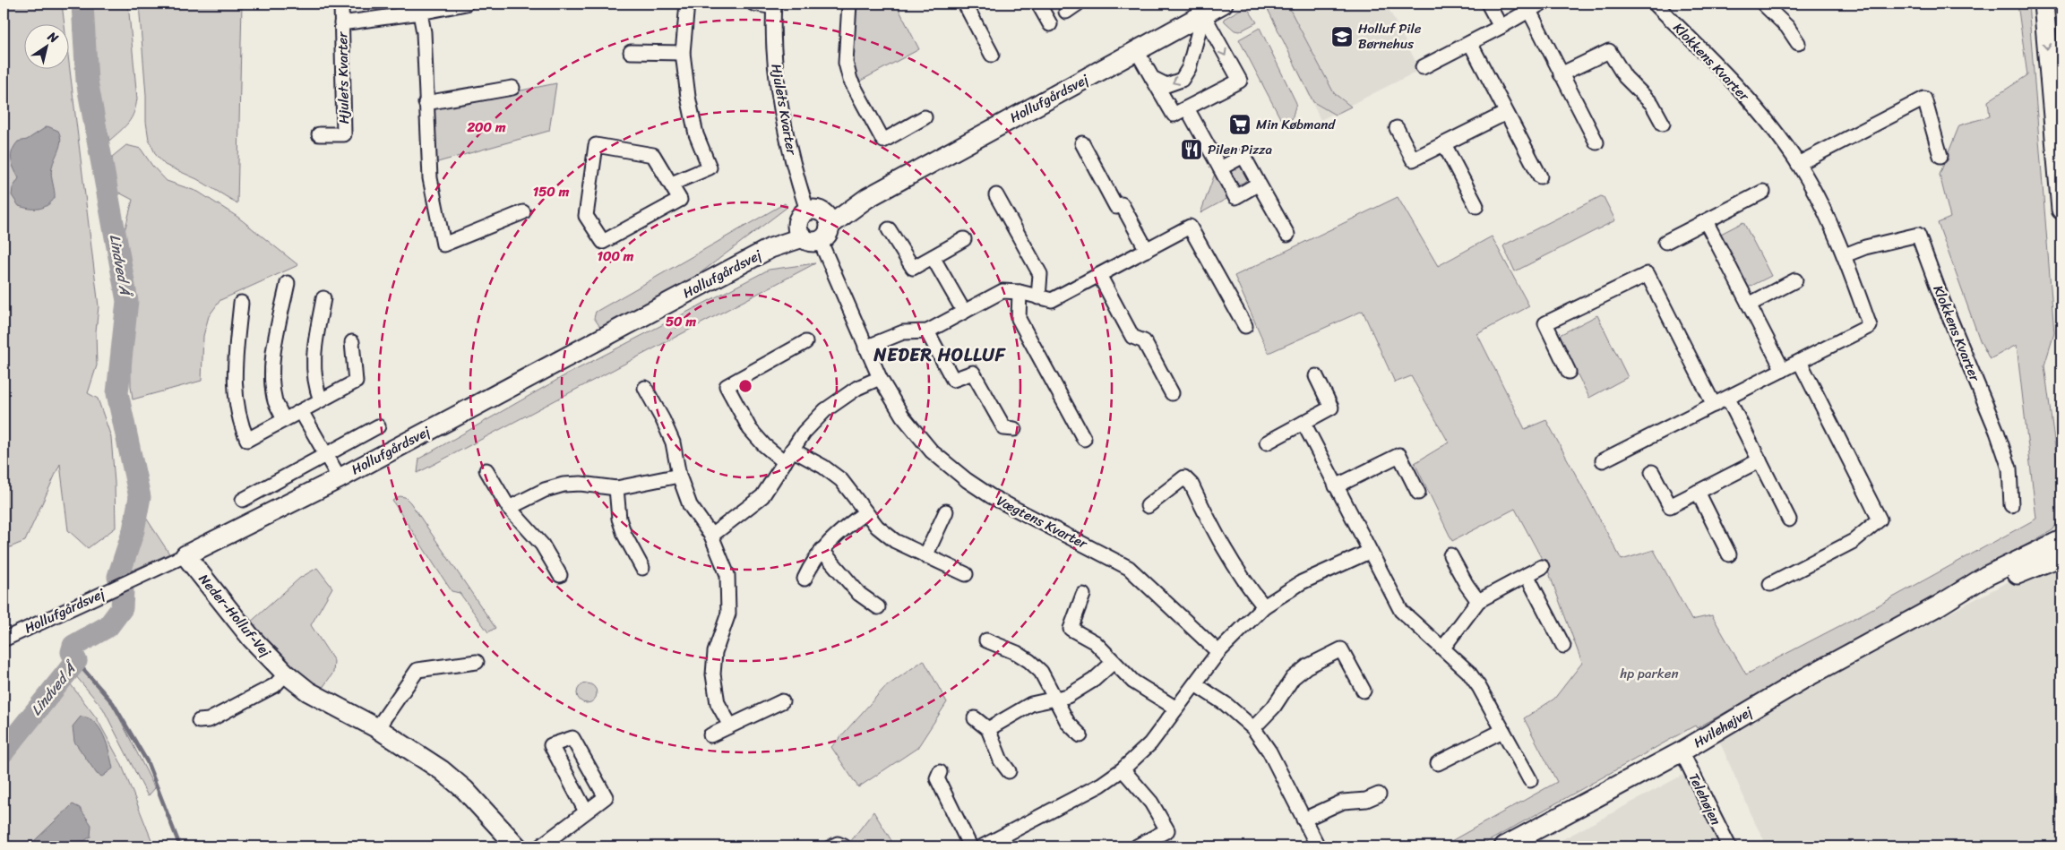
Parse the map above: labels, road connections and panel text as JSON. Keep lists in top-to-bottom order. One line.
{"streets":{"street":["Klokkens Kvarter","Hjulets Kvarter","Hollufgårdsvej","Vægtens Kvarter","Neder-Holluf-Vej","Hvilehøjvej","Telehøjen"]},"crossings":[["Hjulets Kvarter","Hollufgårdsvej"],["Hjulets Kvarter","Vægtens Kvarter"],["Hollufgårdsvej","Vægtens Kvarter"],["Hollufgårdsvej","Neder-Holluf-Vej"],["Hvilehøjvej","Telehøjen"]],"districts":["NEDER HOLLUF"],"water":["Lindved Å"],"parks":["hp parken"],"places":{"school or university":["Holluf Pile Børnehus"],"supermarket":["Min Købmand"],"restaurant":["Pilen Pizza"]},"north":"top right","rings":["200 m","150 m","100 m","50 m"]}
